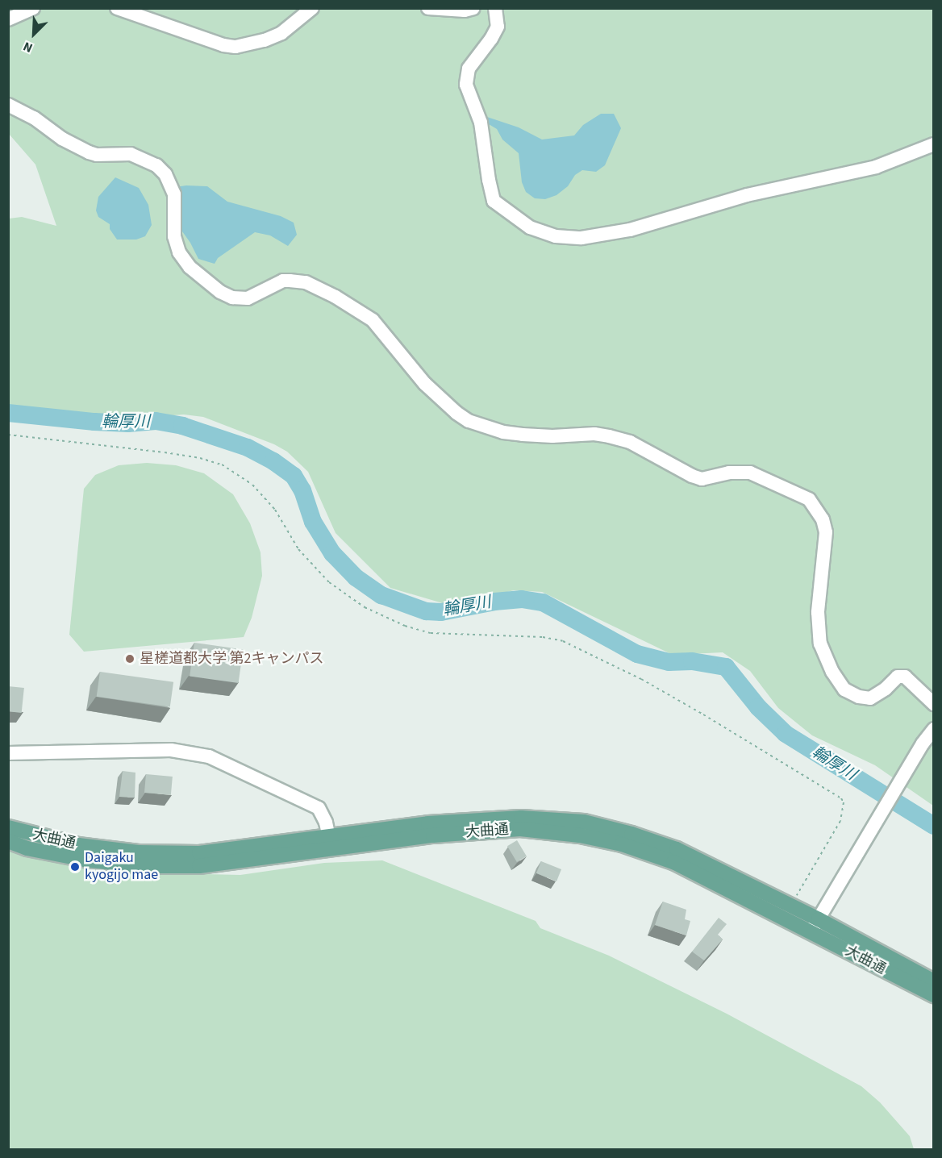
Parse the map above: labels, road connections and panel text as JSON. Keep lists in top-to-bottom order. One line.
{"streets":{"main road":["大曲通"]},"water":["輪厚川"],"places":["星槎道都大学 第2キャンパス","Daigaku kyogijo mae"],"north":"bottom left"}
